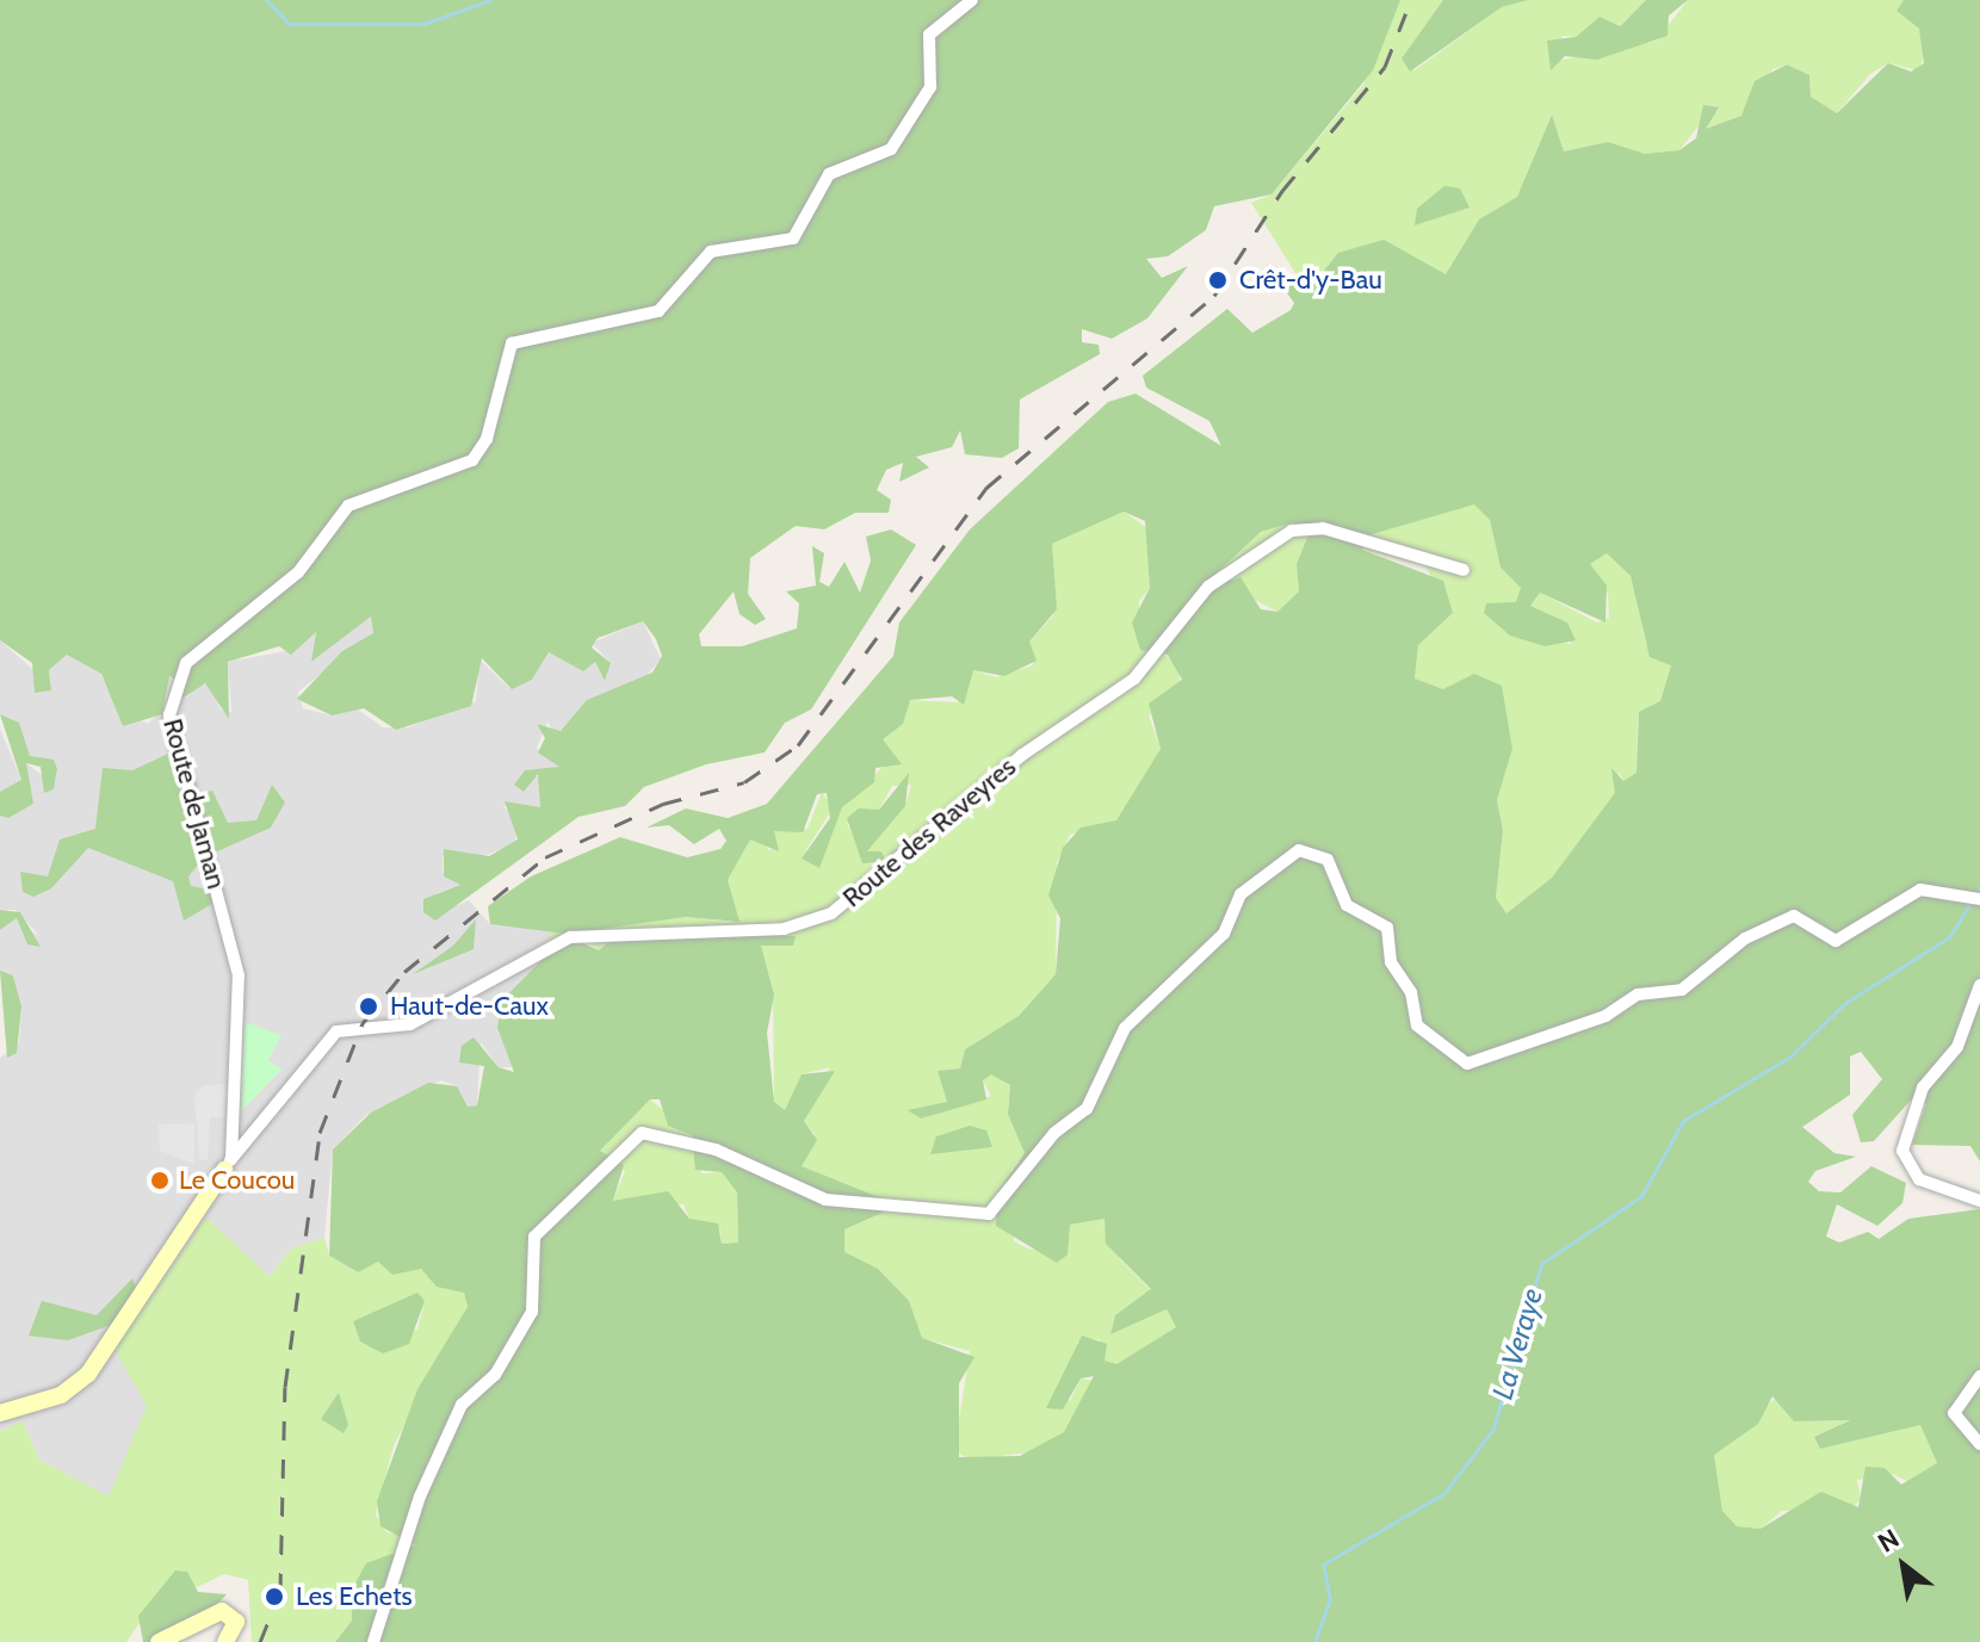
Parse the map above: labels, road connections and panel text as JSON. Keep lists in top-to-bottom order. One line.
{"streets":{"street":["Route de Jaman","Route des Raveyres"]},"crossings":[["Route de Jaman","Route des Raveyres"]],"water":["La Veraye"],"places":["Crêt-d'y-Bau","Haut-de-Caux","Le Coucou","Les Echets"],"north":"top left"}
